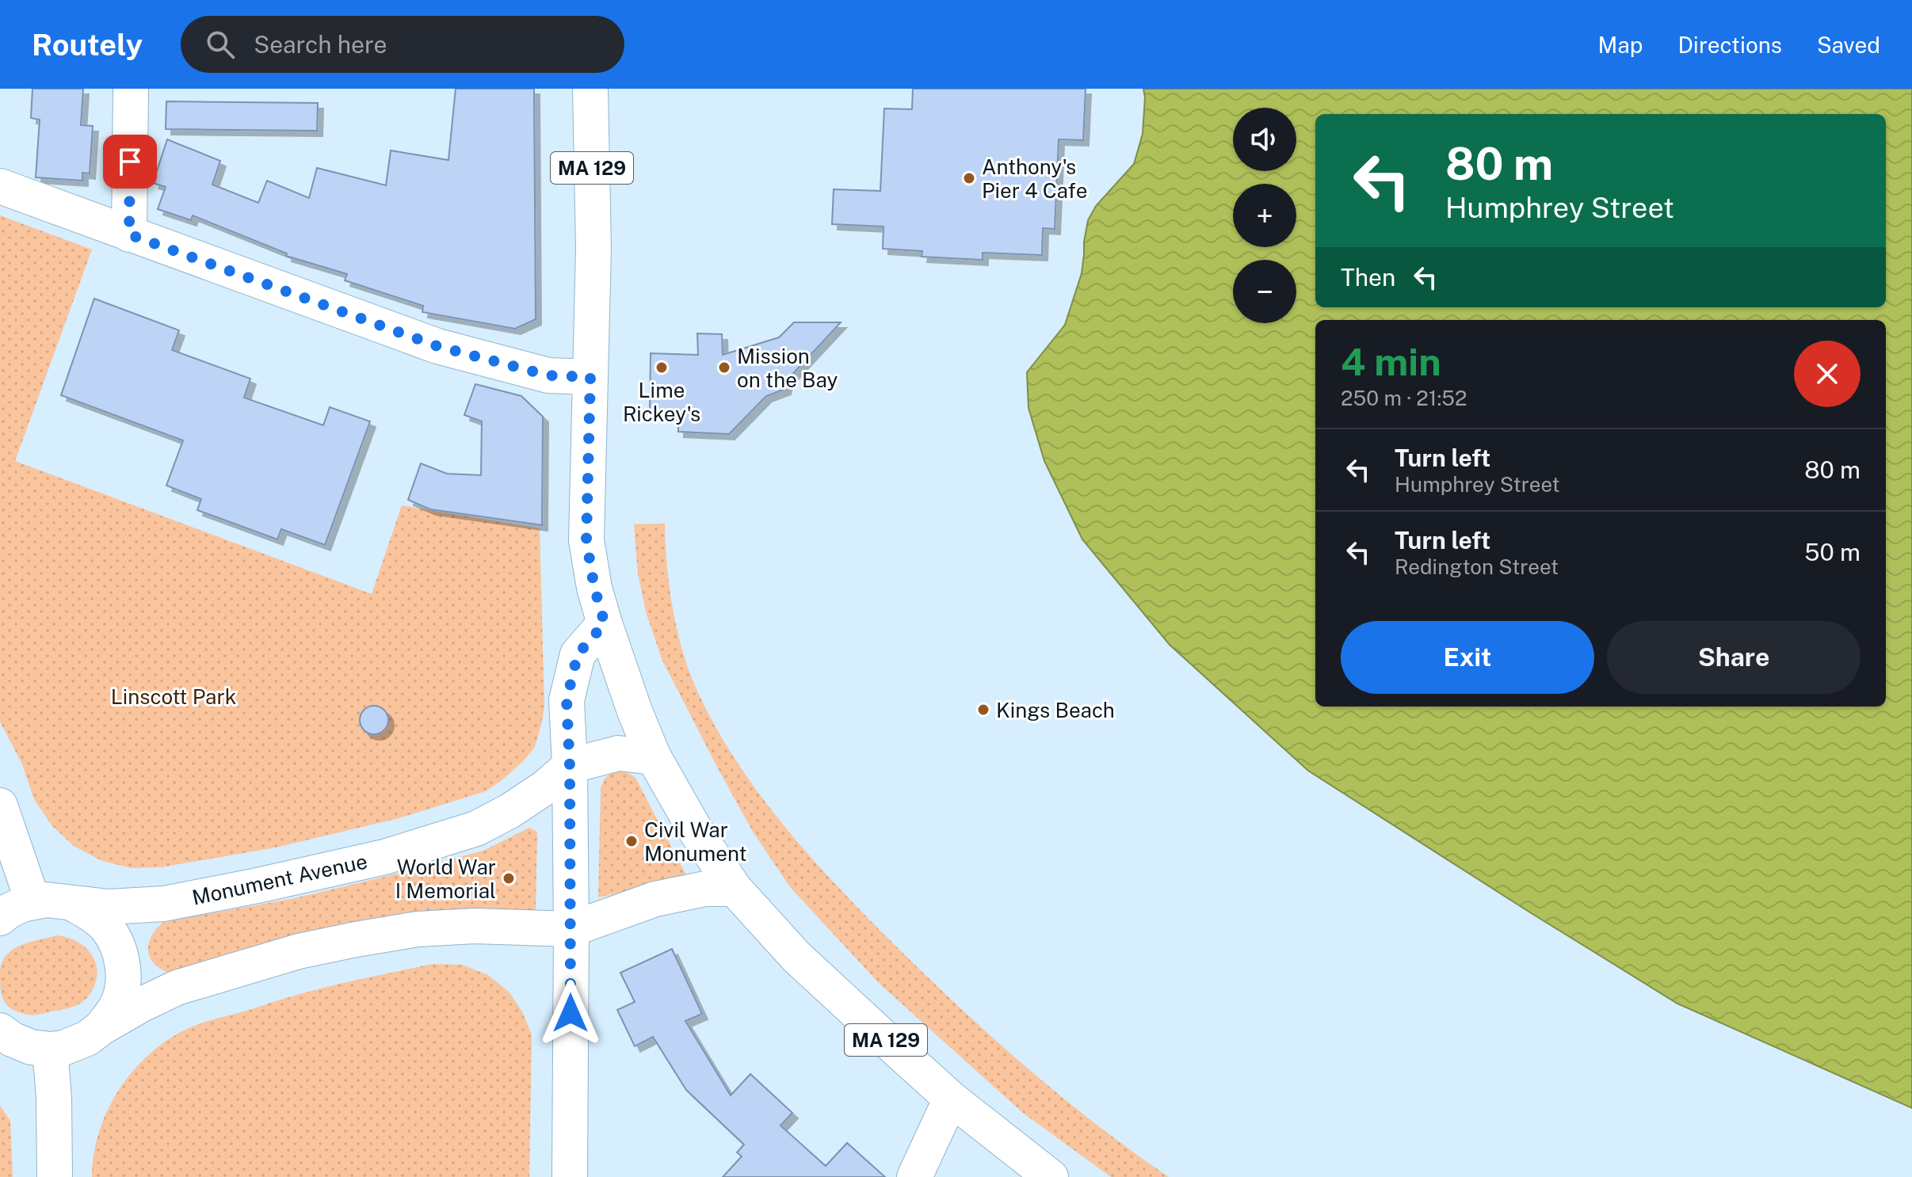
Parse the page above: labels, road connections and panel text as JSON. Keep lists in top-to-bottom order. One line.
{"streets":{"street":["MA 129","Monument Avenue"]},"crossings":[["MA 129","Monument Avenue"]],"parks":["Linscott Park"],"places":["Anthony's Pier 4 Cafe","Lime Rickey's","Mission on the Bay","Kings Beach","Civil War Monument","World War I Memorial"],"page":{"header":"Routely","search":"Search here","nav":["Map","Directions","Saved"],"map_buttons":["+","−"],"turn":["80 m","Humphrey Street"],"then":"Then","heading":["4 min","250 m · 21:52"],"list":[{"name":"Turn left","note":"Humphrey Street","value":"80 m"},{"name":"Turn left","note":"Redington Street","value":"50 m"}],"buttons":["Exit","Share"]}}
